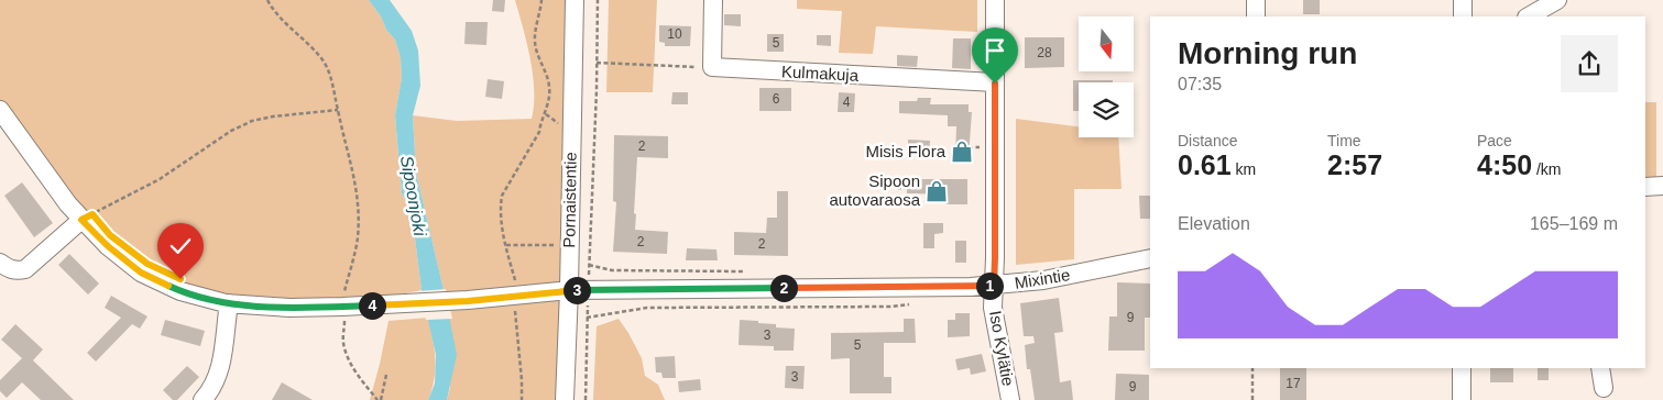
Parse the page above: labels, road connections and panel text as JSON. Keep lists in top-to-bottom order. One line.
{"streets":{"street":["Kulmakuja","Pornaistentie","Mixintie","Iso Kylätie"]},"crossings":[["Kulmakuja","Iso Kylätie"],["Pornaistentie","Mixintie"],["Mixintie","Iso Kylätie"]],"water":["Sipoonjoki"],"places":{"shop":["Misis Flora","Sipoon autovaraosa"]},"house_numbers":["10","5","28","6","4","2","2","2","9","3","5","3","17","9"],"north":"bottom","page":{"heading":["Morning run","07:35"],"stats":[["Distance","0.61 km"],["Time","2:57"],["Pace","4:50 /km"]],"chart":["Elevation","165–169 m"],"pins":["1","2","3","4"]}}
